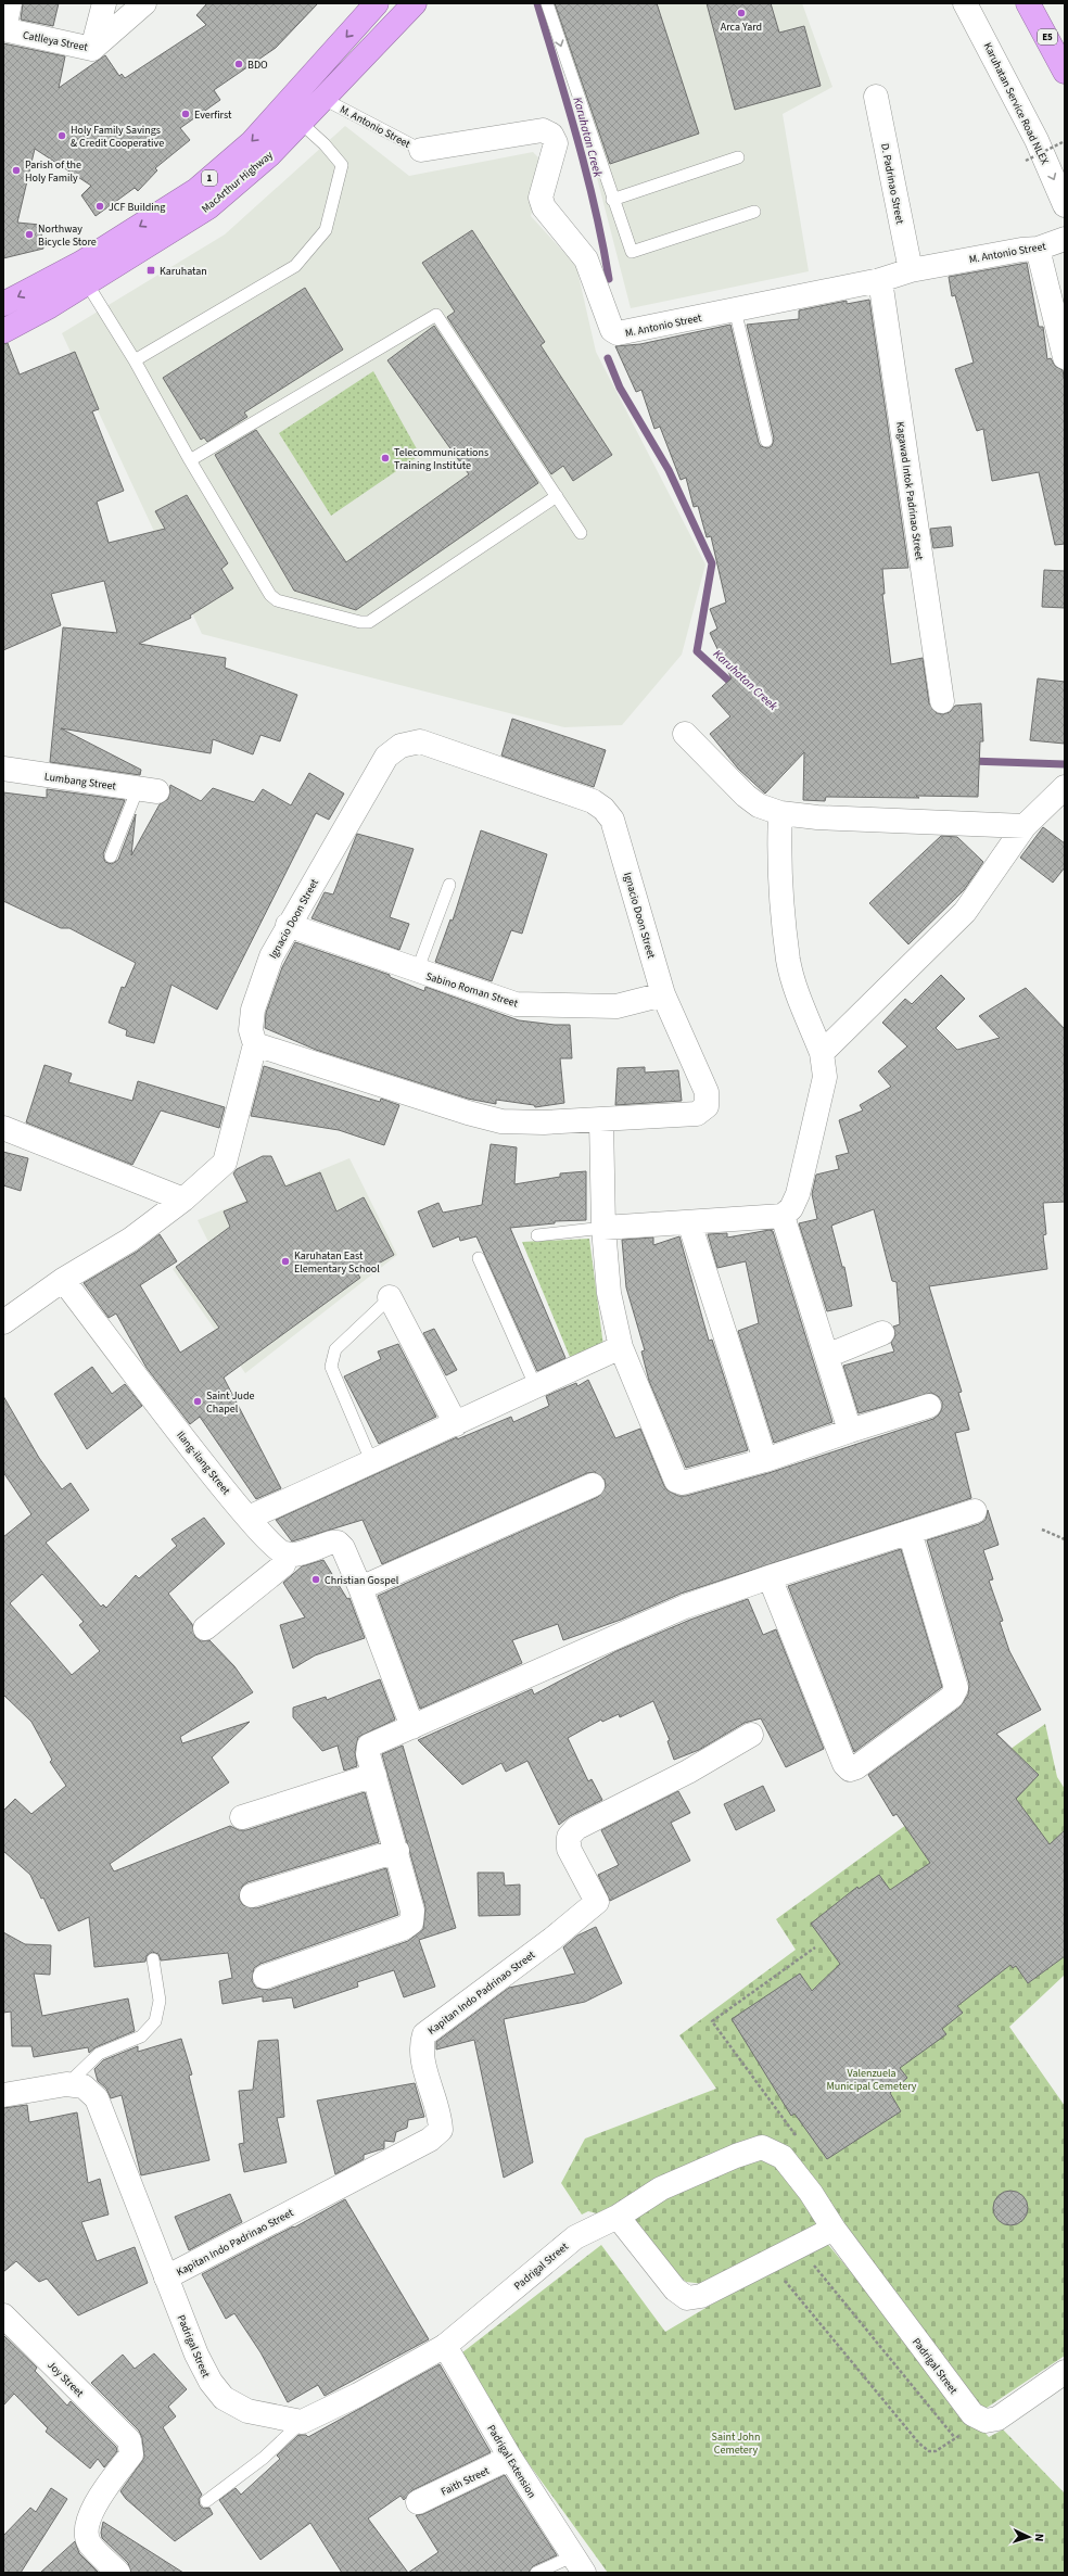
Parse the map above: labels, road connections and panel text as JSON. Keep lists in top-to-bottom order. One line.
{"streets":{"highway":["E5","1","MacArthur Highway"],"street":["Catlleya Street","Karuhatan Service Road NLEX","M. Antonio Street","D. Padrinao Street","Kagawad Intok Padrinao Street","Lumbang Street","Ignacio Doon Street","Sabino Roman Street","Ilang-ilang Street","Kapitan Indo Padrinao Street","Padrigal Street","Joy Street","Padrigal Extension","Faith Street"]},"crossings":[["M. Antonio Street","MacArthur Highway"],["M. Antonio Street","D. Padrinao Street"],["M. Antonio Street","Kagawad Intok Padrinao Street"],["Ignacio Doon Street","Sabino Roman Street"],["Kapitan Indo Padrinao Street","Padrigal Street"],["Padrigal Street","Padrigal Extension"],["Padrigal Extension","Faith Street"]],"one_way":["Karuhatan Service Road NLEX"],"water":["Karuhatan Creek"],"parks":["Valenzuela Municipal Cemetery","Saint John Cemetery"],"places":{"other":["Arca Yard","BDO","Everfirst","Holy Family Savings & Credit Cooperative","Parish of the Holy Family","JCF Building","Northway Bicycle Store","Telecommunications Training Institute","Karuhatan East Elementary School","Saint Jude Chapel","Christian Gospel"],"transit":["Karuhatan"]},"north":"right"}
